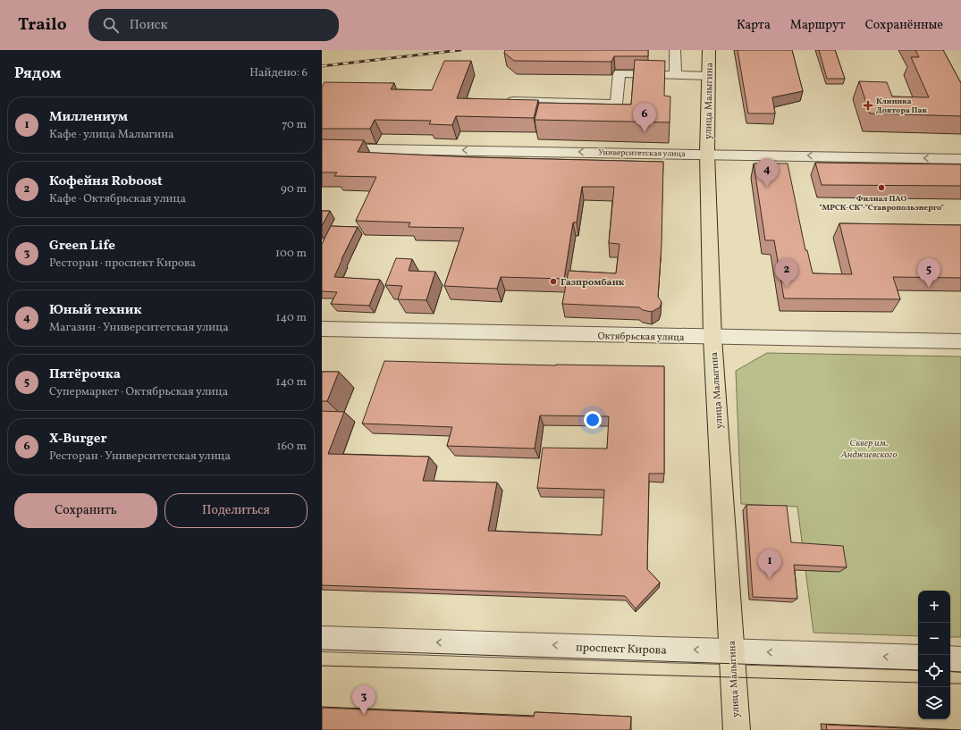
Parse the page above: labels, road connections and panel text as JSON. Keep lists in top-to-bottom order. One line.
{"streets":{"main road":["улица Малыгина"],"street":["Университетская улица","Октябрьская улица","проспект Кирова"]},"crossings":[["улица Малыгина","Университетская улица"],["улица Малыгина","Октябрьская улица"],["улица Малыгина","проспект Кирова"]],"one_way":["Университетская улица","проспект Кирова"],"parks":["Сквер им. Анджиевского"],"places":{"health":["Клиника Доктора Пак"],"other":["Филиал ПАО \"МРСК-СК\"-\"Ставропольэнерго\"","Газпромбанк"]},"page":{"header":"Trailo","search":"Поиск","nav":["Карта","Маршрут","Сохранённые"],"heading":["Рядом","Найдено: 6"],"list":[{"mark":"1","name":"Миллениум","note":"Кафе · улица Малыгина","value":"70 m"},{"mark":"2","name":"Кофейня Roboost","note":"Кафе · Октябрьская улица","value":"90 m"},{"mark":"3","name":"Green Life","note":"Ресторан · проспект Кирова","value":"100 m"},{"mark":"4","name":"Юный техник","note":"Магазин · Университетская улица","value":"140 m"},{"mark":"5","name":"Пятёрочка","note":"Супермаркет · Октябрьская улица","value":"140 m"},{"mark":"6","name":"X-Burger","note":"Ресторан · Университетская улица","value":"160 m"}],"pins":["6","4","2","5","1","3"],"buttons":["Сохранить","Поделиться"],"map_buttons":["+","−"]}}
